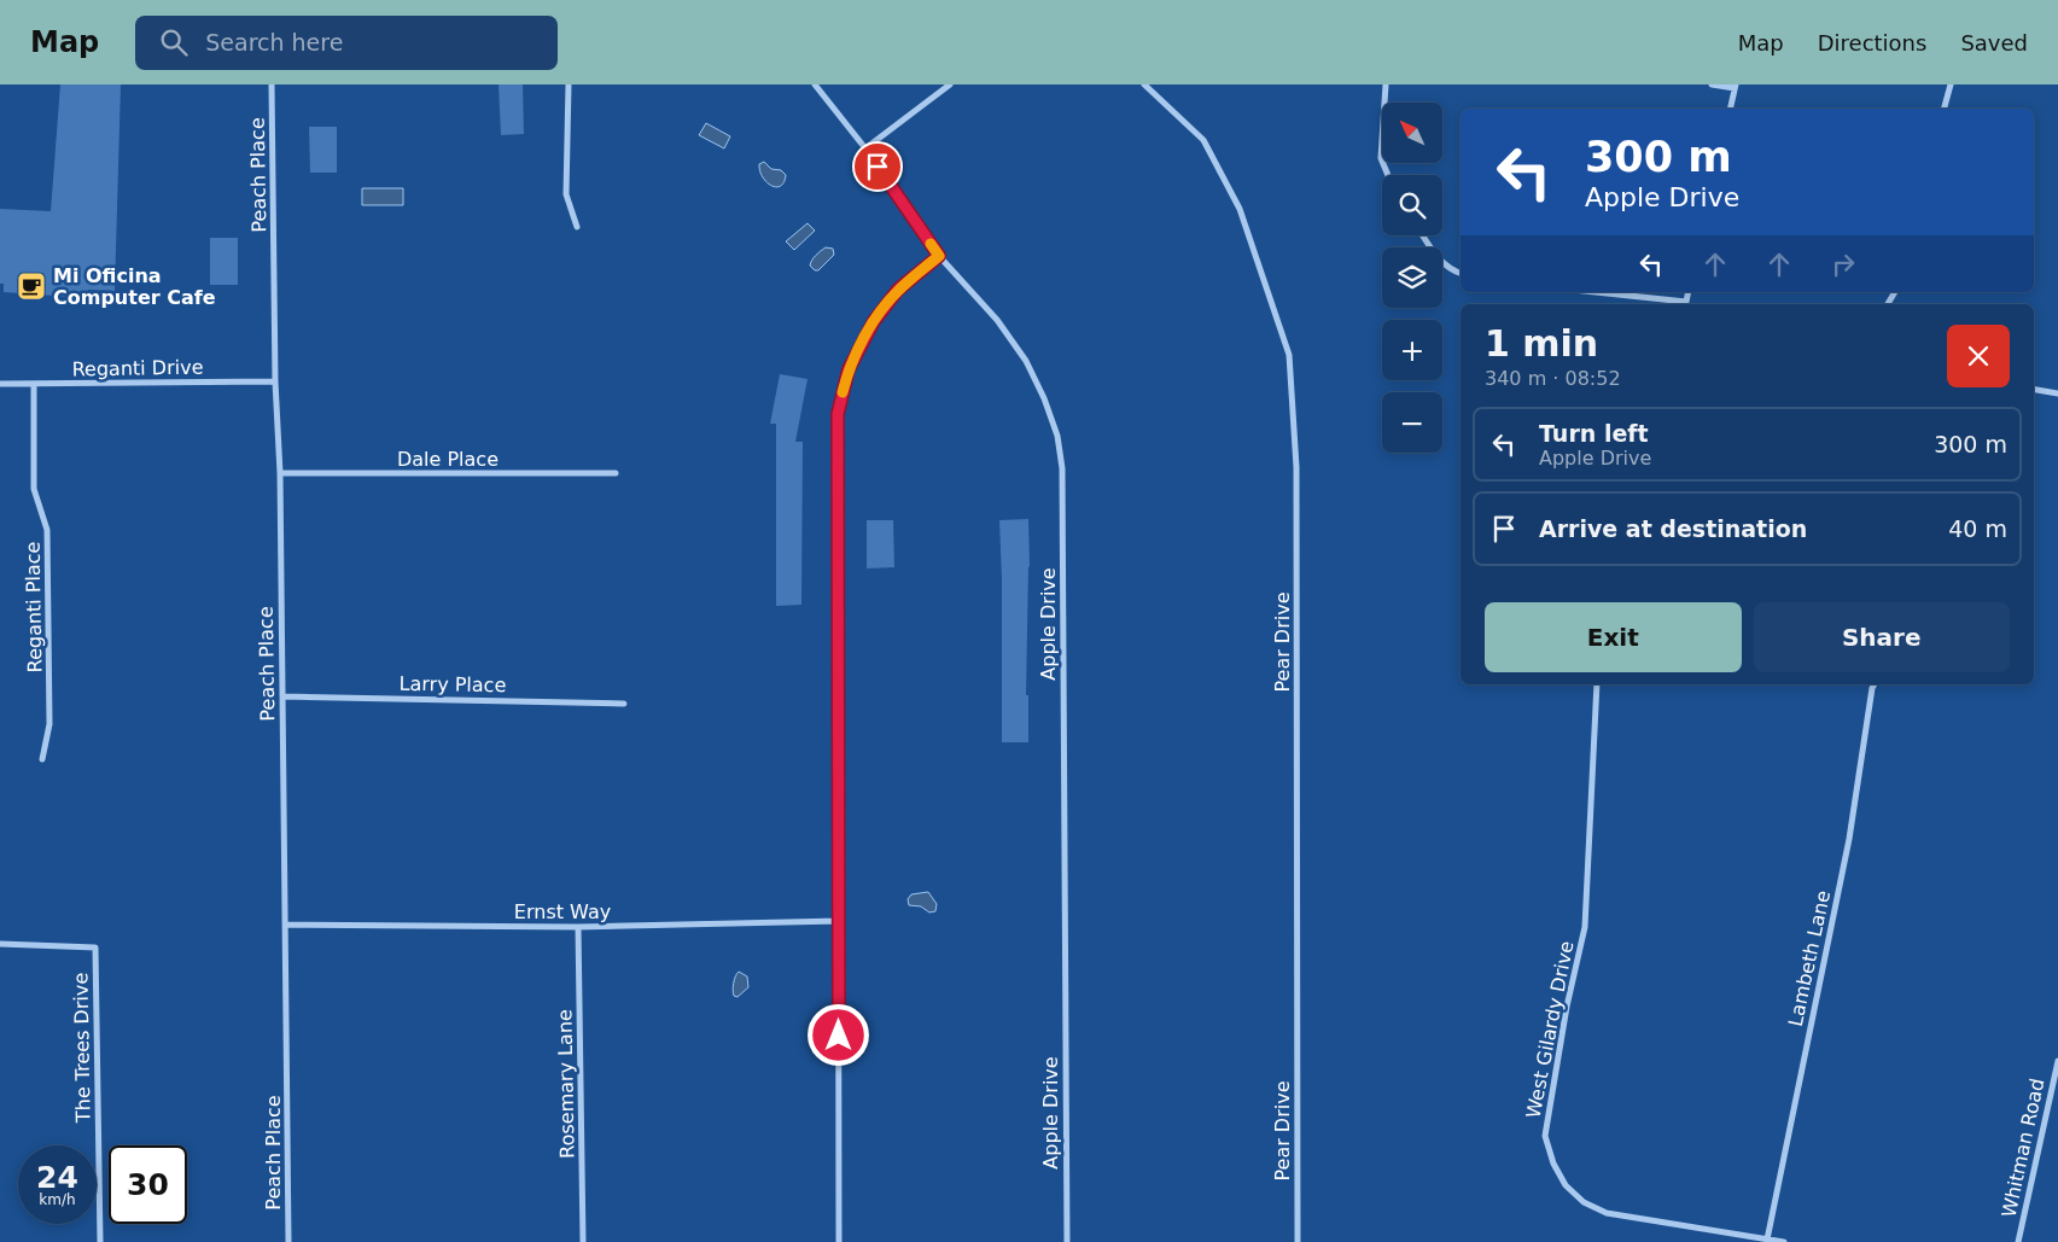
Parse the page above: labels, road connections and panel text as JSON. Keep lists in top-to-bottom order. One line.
{"streets":{"street":["Peach Place","Reganti Drive","Dale Place","Reganti Place","Apple Drive","Pear Drive","Larry Place","Ernst Way","Lambeth Lane","West Gilardy Drive","The Trees Drive","Rosemary Lane","Whitman Road"]},"crossings":[["Peach Place","Reganti Drive"],["Peach Place","Dale Place"],["Peach Place","Larry Place"],["Peach Place","Ernst Way"],["Reganti Drive","Reganti Place"],["Ernst Way","Rosemary Lane"],["Lambeth Lane","West Gilardy Drive"]],"places":{"cafe":["Mi Oficina Computer Cafe"]},"north":"top left","page":{"header":"Map","search":"Search here","nav":["Map","Directions","Saved"],"map_buttons":["+","−"],"turn":["300 m","Apple Drive"],"heading":["1 min","340 m · 08:52"],"list":[{"name":"Turn left","note":"Apple Drive","value":"300 m"},{"name":"Arrive at destination","value":"40 m"}],"buttons":["Exit","Share"],"speed":"24 km/h","limit":"30"}}
